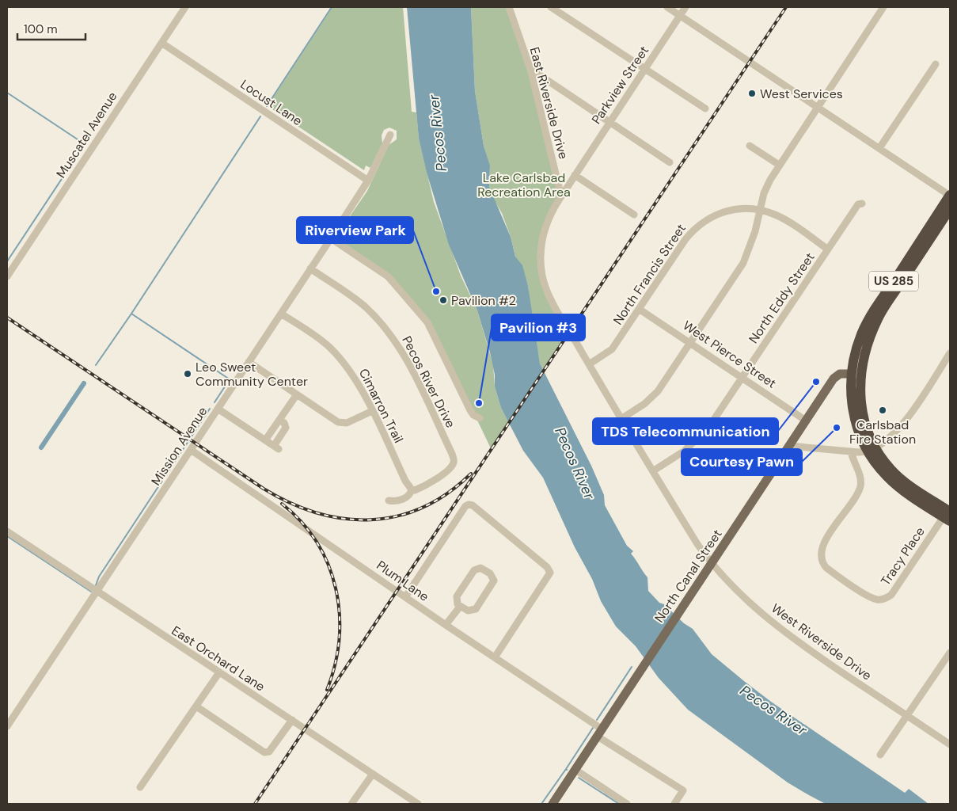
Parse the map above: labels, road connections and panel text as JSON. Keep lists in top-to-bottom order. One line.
{"streets":{"highway":["US 285"],"main road":["North Canal Street"],"street":["Parkview Street","Locust Lane","East Riverside Drive","Muscatel Avenue","North Francis Street","North Eddy Street","West Pierce Street","Pecos River Drive","Cimarron Trail","Mission Avenue","Tracy Place","Plum Lane","West Riverside Drive","East Orchard Lane"]},"crossings":[["Parkview Street","East Riverside Drive"],["Locust Lane","Muscatel Avenue"],["Locust Lane","Mission Avenue"],["North Francis Street","North Eddy Street"],["North Francis Street","West Pierce Street"],["US 285","Tracy Place"],["US 285","North Canal Street"],["North Eddy Street","West Pierce Street"],["North Eddy Street","West Riverside Drive"],["West Pierce Street","North Canal Street"],["Pecos River Drive","Cimarron Trail"],["Pecos River Drive","Mission Avenue"],["Cimarron Trail","Mission Avenue"],["Mission Avenue","Plum Lane"],["Mission Avenue","East Orchard Lane"],["North Canal Street","Plum Lane"],["North Canal Street","West Riverside Drive"]],"water":["Pecos River"],"parks":["Lake Carlsbad Recreation Area"],"places":["West Services","Riverview Park","Pavilion #2","Leo Sweet Community Center","TDS Telecommunication","Pavilion #3","Carlsbad Fire Station","Courtesy Pawn"],"scale_bar":"100 m"}
